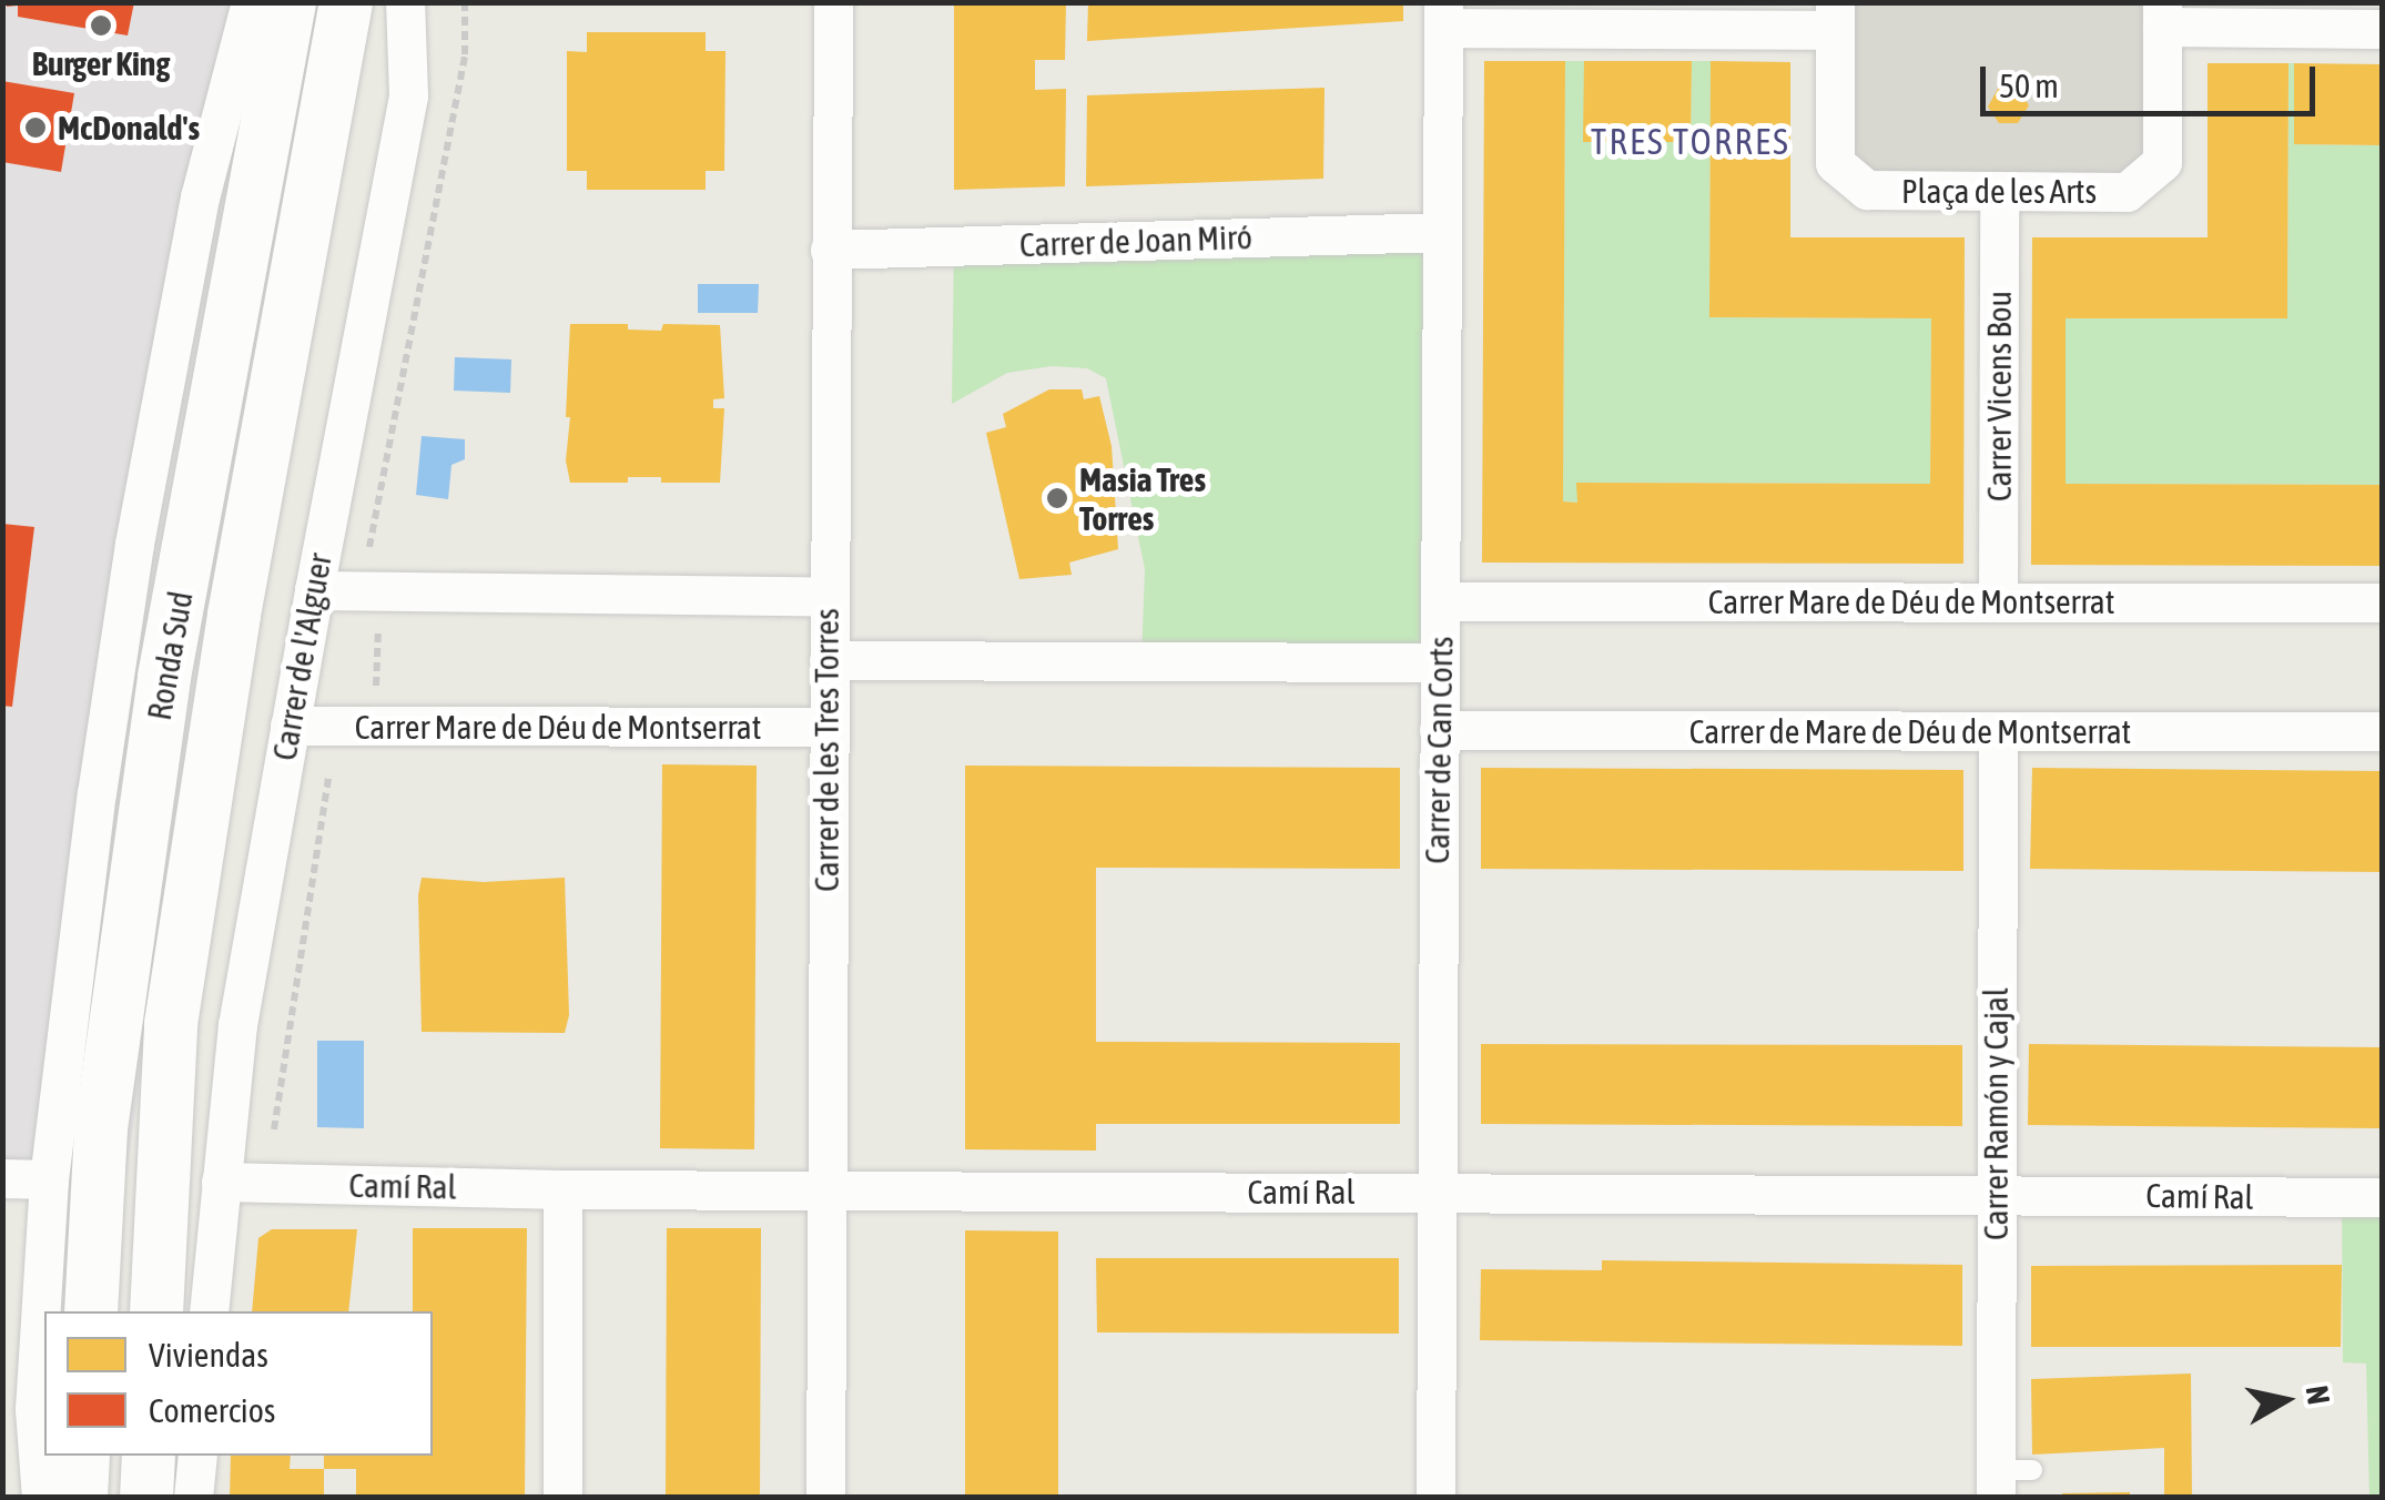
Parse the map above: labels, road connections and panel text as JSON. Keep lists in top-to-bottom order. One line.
{"streets":{"main road":["Ronda Sud"],"street":["Plaça de les Arts","Carrer de Joan Miró","Carrer Vicens Bou","Carrer Mare de Déu de Montserrat","Carrer de l'Alguer","Carrer de Mare de Déu de Montserrat","Carrer de les Tres Torres","Carrer de Can Corts","Carrer Ramón y Cajal","Camí Ral"]},"crossings":[["Plaça de les Arts","Carrer Vicens Bou"],["Carrer de Joan Miró","Carrer de les Tres Torres"],["Carrer de Joan Miró","Carrer de Can Corts"],["Carrer Vicens Bou","Carrer Mare de Déu de Montserrat"],["Carrer Mare de Déu de Montserrat","Carrer de l'Alguer"],["Carrer Mare de Déu de Montserrat","Carrer de les Tres Torres"],["Carrer Mare de Déu de Montserrat","Carrer de Can Corts"],["Carrer de l'Alguer","Camí Ral"],["Carrer de Mare de Déu de Montserrat","Carrer de Can Corts"],["Carrer de Mare de Déu de Montserrat","Carrer Ramón y Cajal"],["Carrer de les Tres Torres","Camí Ral"],["Carrer de Can Corts","Camí Ral"],["Carrer Ramón y Cajal","Camí Ral"]],"districts":["TRES TORRES"],"places":["Burger King","McDonald's","Masia Tres Torres"],"legend":["Viviendas","Comercios"],"scale_bar":"50 m","north":"right"}
